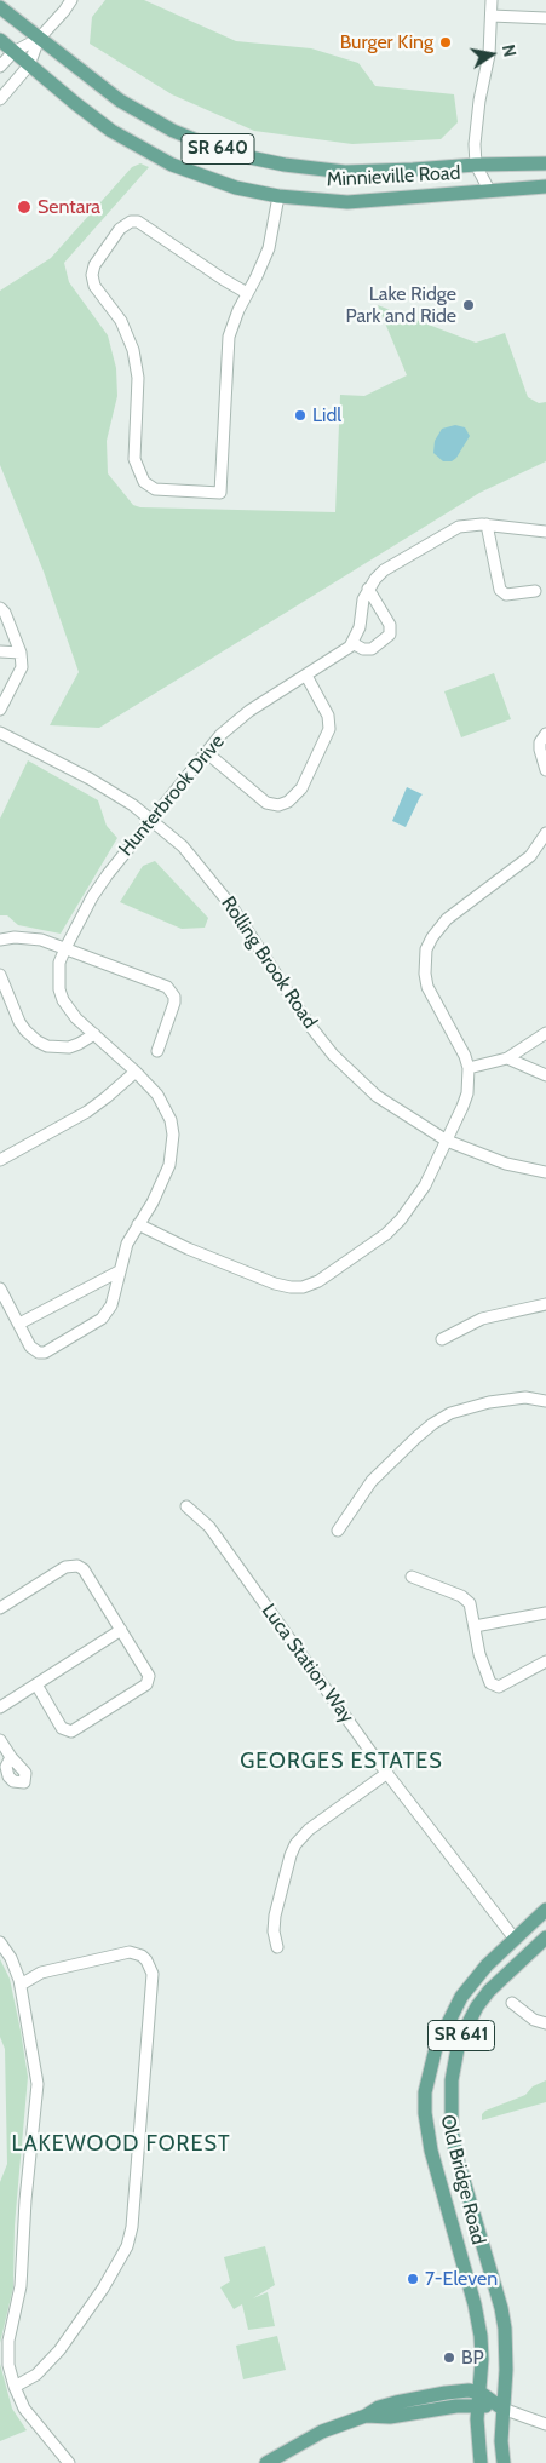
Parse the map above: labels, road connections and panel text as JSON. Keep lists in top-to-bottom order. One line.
{"streets":{"main road":["SR 640","Minnieville Road","SR 641","Old Bridge Road"],"street":["Hunterbrook Drive","Rolling Brook Road","Luca Station Way"]},"crossings":[["Hunterbrook Drive","Rolling Brook Road"],["Luca Station Way","Old Bridge Road"]],"districts":["GEORGES ESTATES","LAKEWOOD FOREST"],"places":["Burger King","Sentara","Lake Ridge Park and Ride","Lidl","7-Eleven","BP"],"north":"right"}
